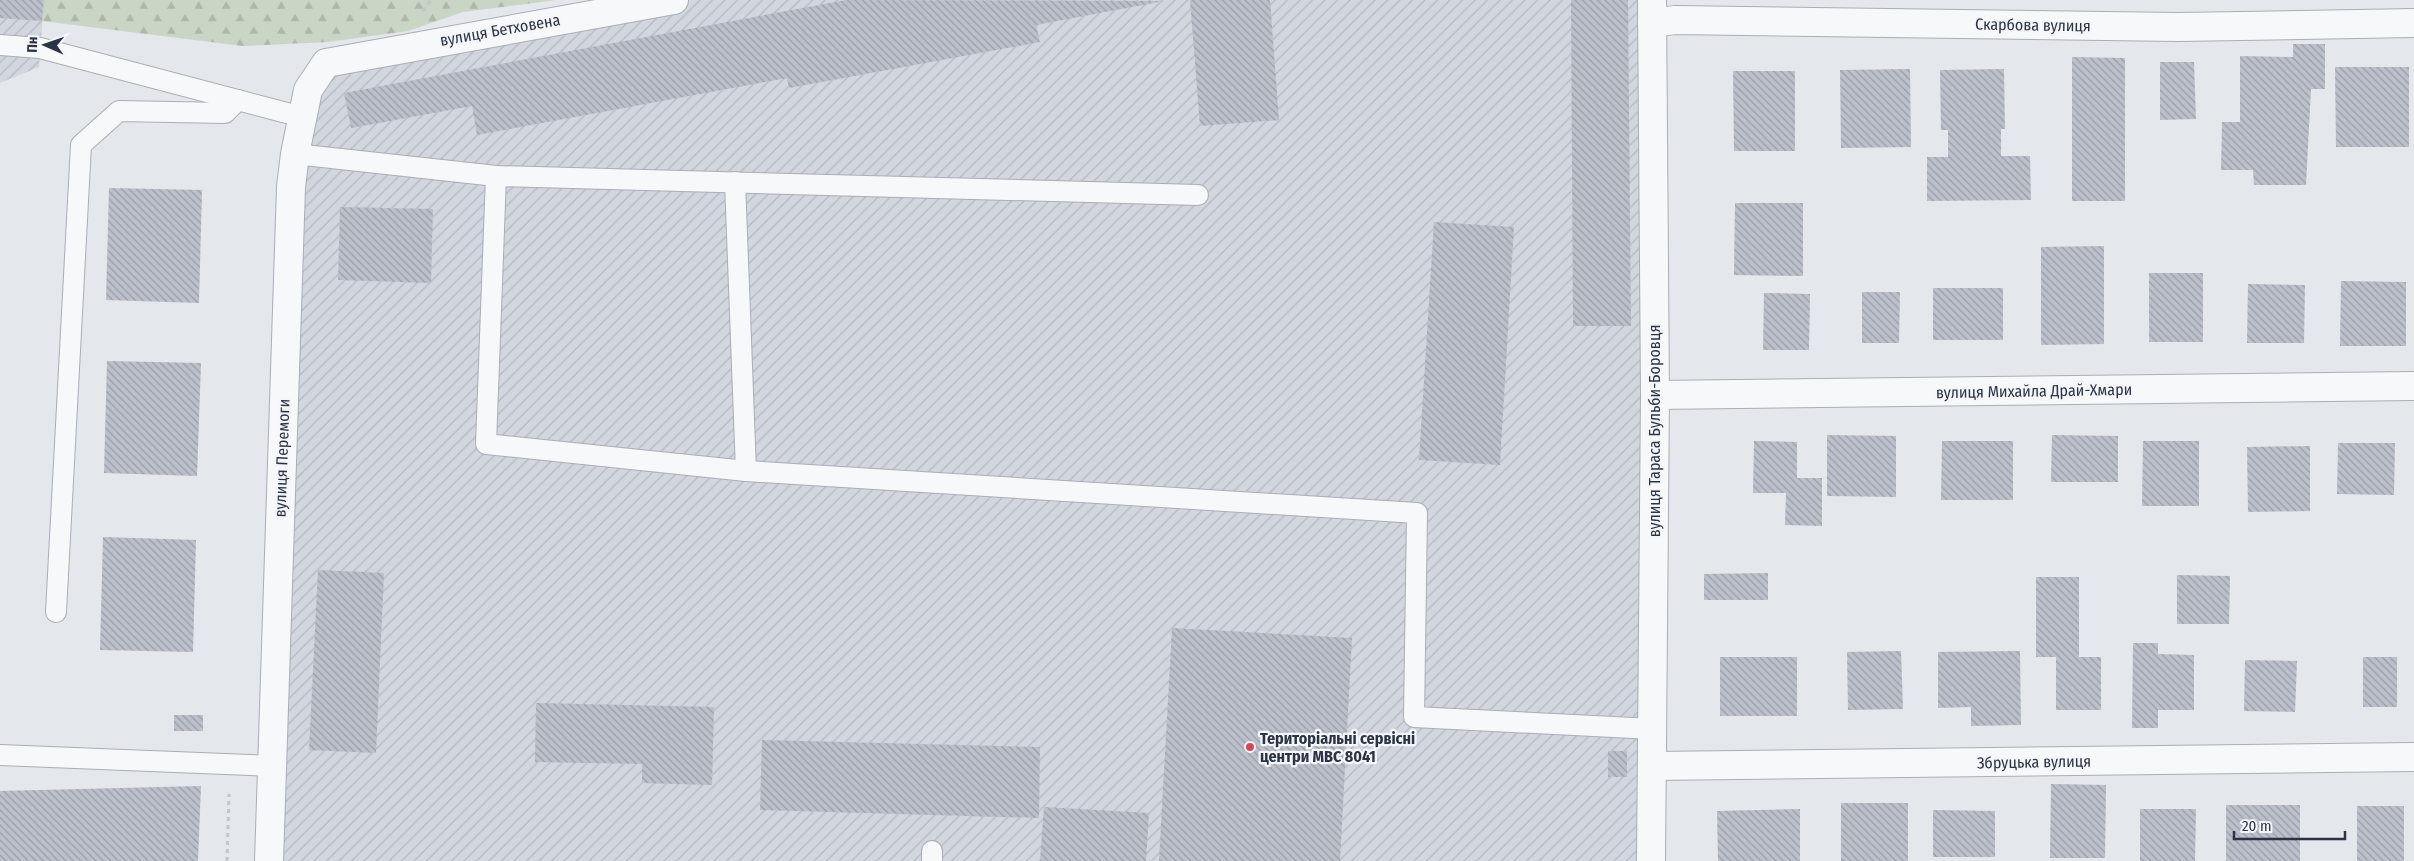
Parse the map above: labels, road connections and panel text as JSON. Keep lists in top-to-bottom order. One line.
{"streets":{"street":["Скарбова вулиця","вулиця Бетховена","вулиця Михайла Драй-Хмари","вулиця Тараса Бульби-Боровця","вулиця Перемоги","Збруцька вулиця"]},"crossings":[["Скарбова вулиця","вулиця Тараса Бульби-Боровця"],["вулиця Бетховена","вулиця Перемоги"],["вулиця Михайла Драй-Хмари","вулиця Тараса Бульби-Боровця"],["вулиця Тараса Бульби-Боровця","Збруцька вулиця"]],"places":["Територіальні сервісні центри МВС 8041"],"scale_bar":"20 m","north":"left"}
